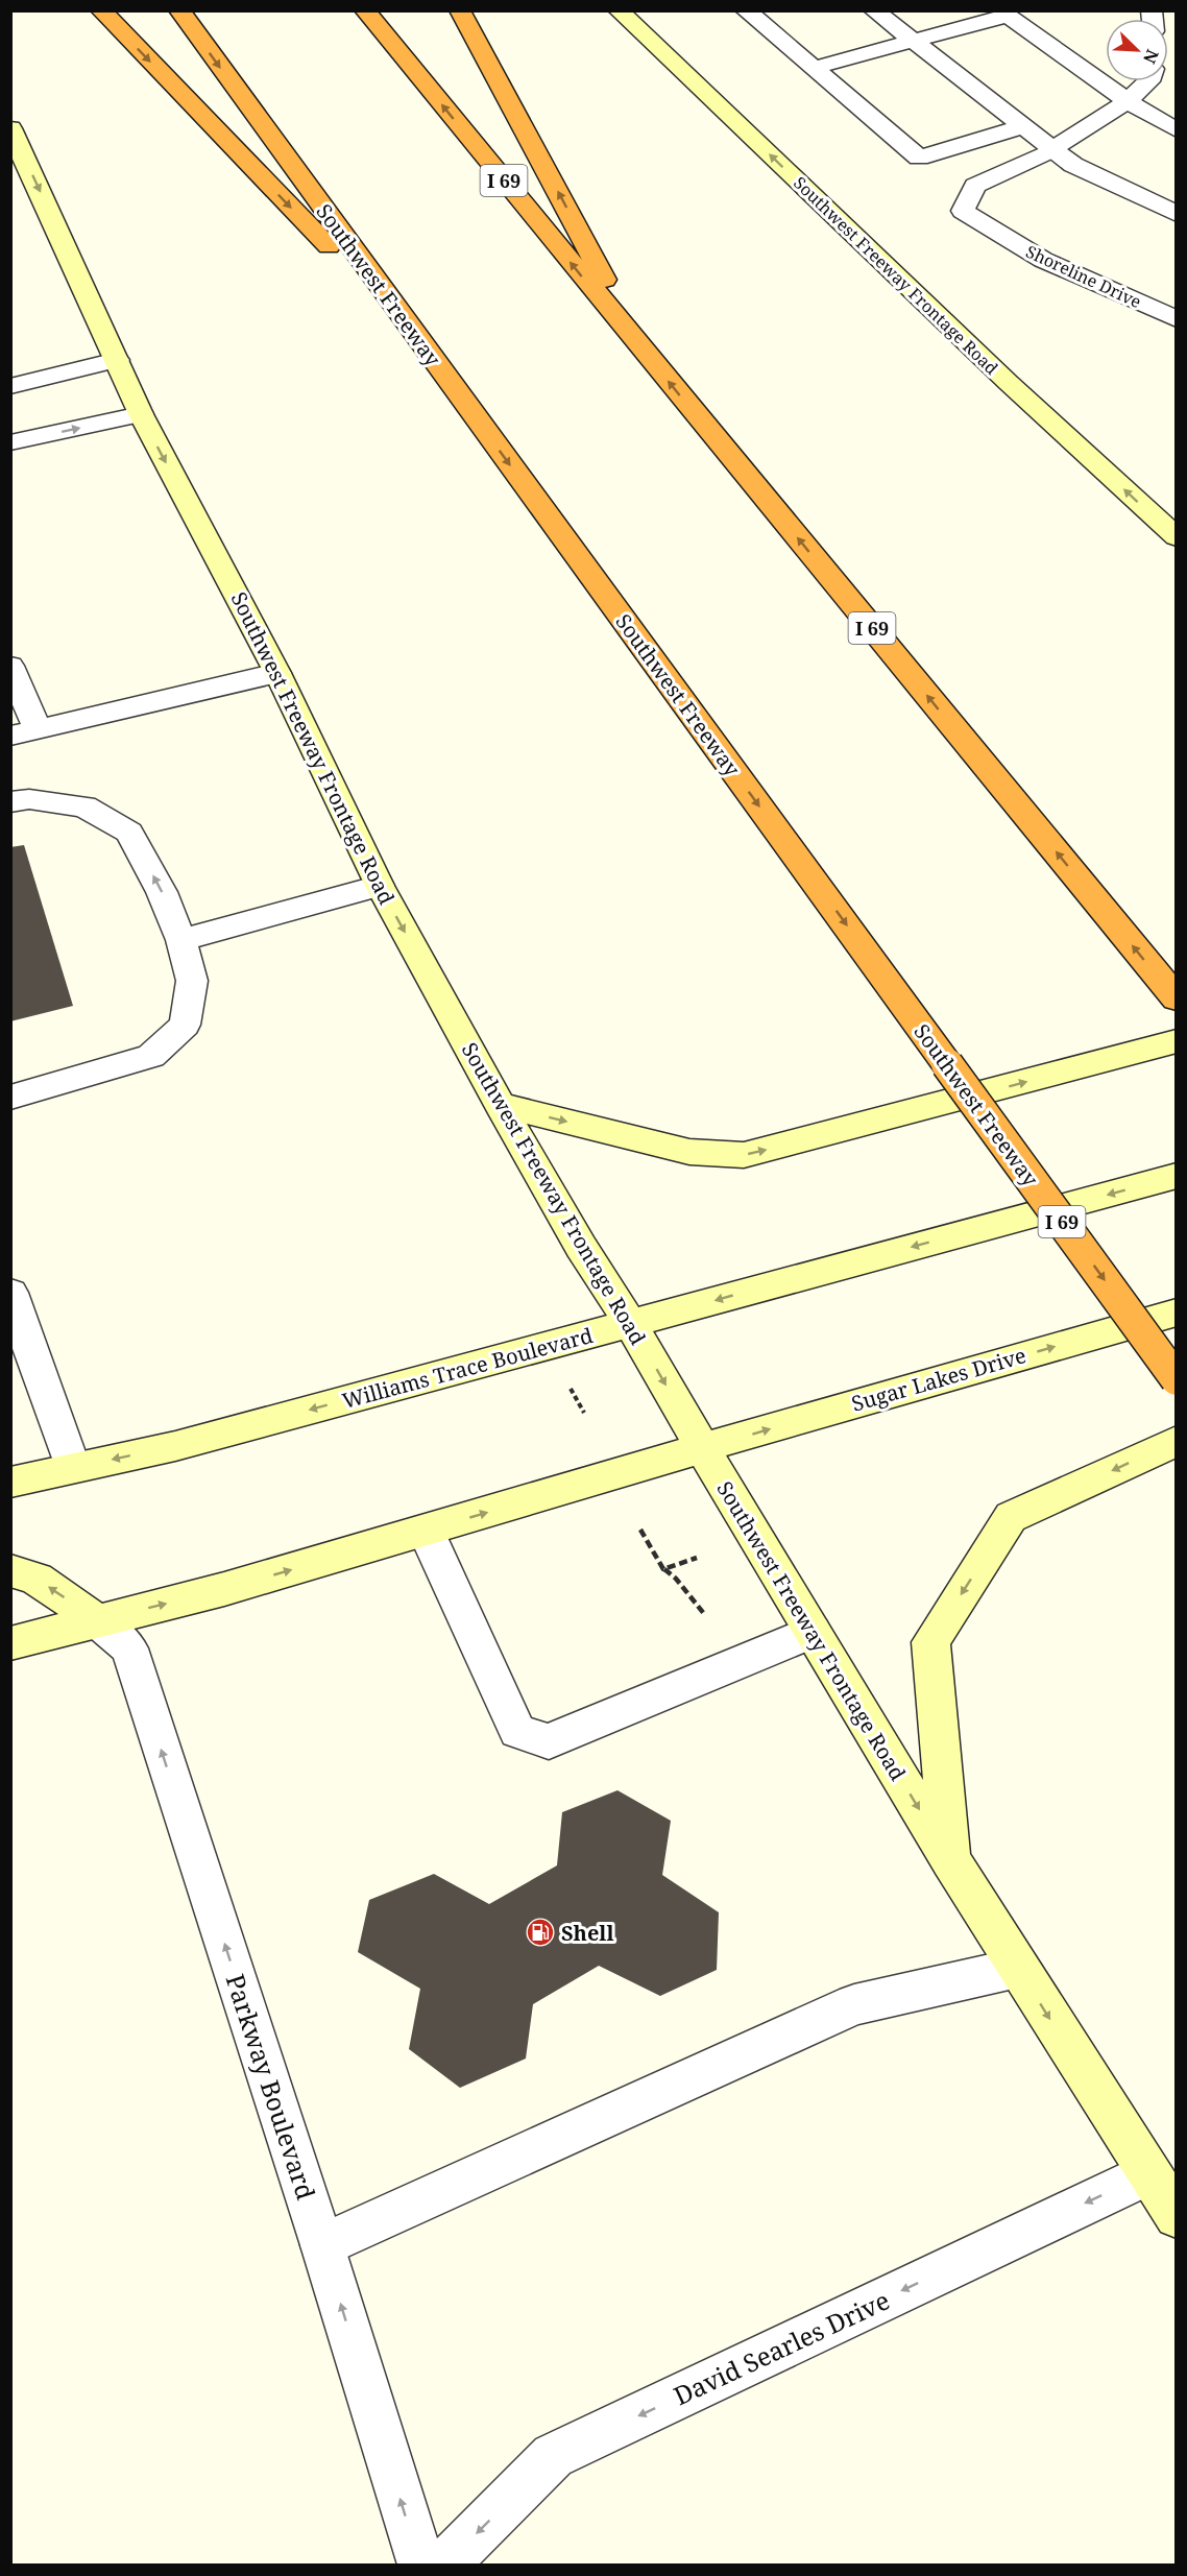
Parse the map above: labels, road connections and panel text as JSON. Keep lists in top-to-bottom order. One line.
{"streets":{"highway":["I 69","Southwest Freeway"],"main road":["Southwest Freeway Frontage Road","Williams Trace Boulevard","Sugar Lakes Drive"],"street":["Shoreline Drive","Parkway Boulevard","David Searles Drive"]},"crossings":[["Southwest Freeway Frontage Road","Williams Trace Boulevard"],["Southwest Freeway Frontage Road","Sugar Lakes Drive"],["Southwest Freeway Frontage Road","David Searles Drive"]],"one_way":["Parkway Boulevard"],"places":{"fuel station":["Shell"]},"north":"bottom right"}
